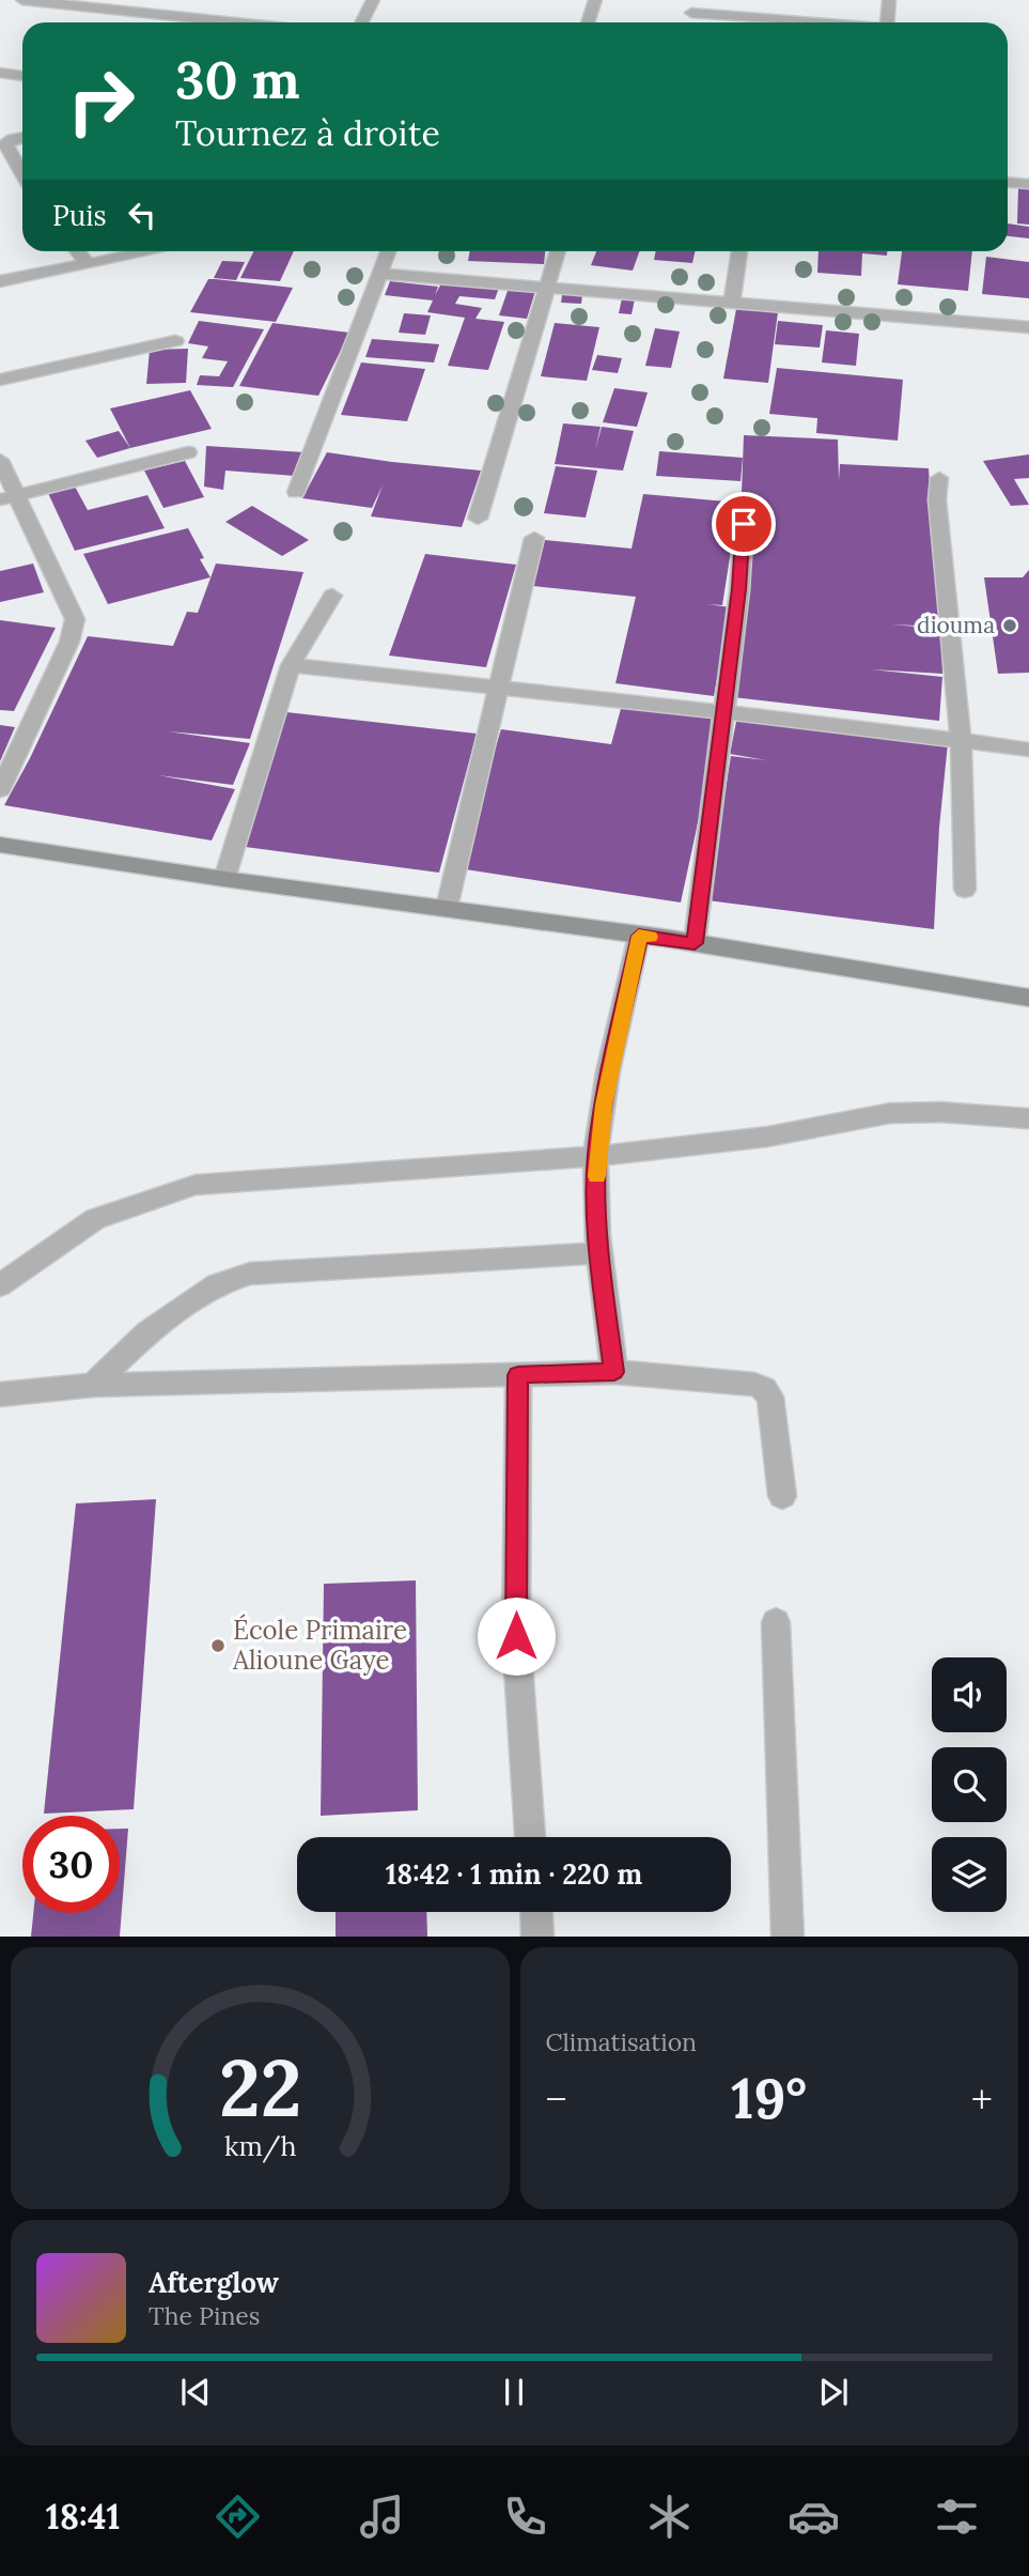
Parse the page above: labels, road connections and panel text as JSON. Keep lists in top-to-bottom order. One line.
{"places":["diouma","École Primaire Alioune Gaye"],"page":{"turn":["30 m","Tournez à droite"],"then":"Puis","limit":"30","trip":"18:42 · 1 min · 220 m","tile":"Climatisation","heat":["−","19°","+"],"song":["Afterglow","The Pines"],"tabs":"18:41","gauge":["22","km/h"]}}
